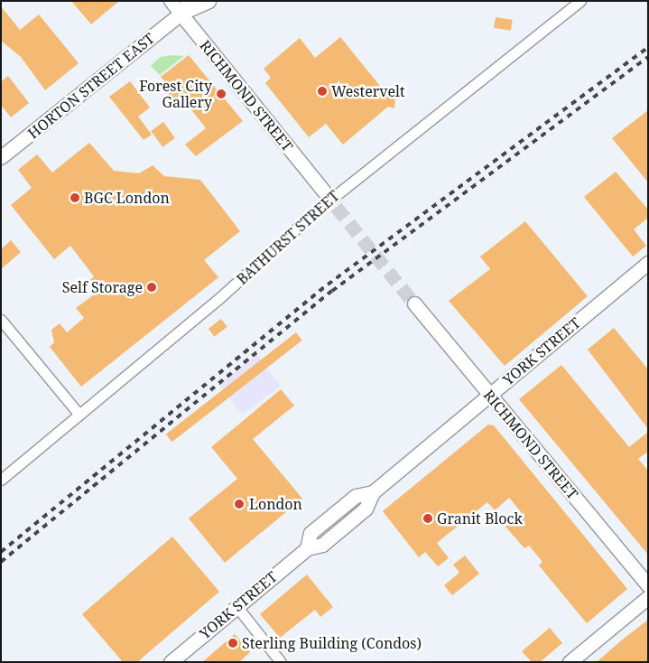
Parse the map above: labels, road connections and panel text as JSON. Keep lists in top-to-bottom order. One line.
{"streets":{"main road":["HORTON STREET EAST","RICHMOND STREET","YORK STREET"],"street":["BATHURST STREET"]},"crossings":[["HORTON STREET EAST","RICHMOND STREET"],["RICHMOND STREET","YORK STREET"]],"places":["Westervelt","Forest City Gallery","BGC London","Self Storage","London","Granit Block","Sterling Building (Condos)"]}
